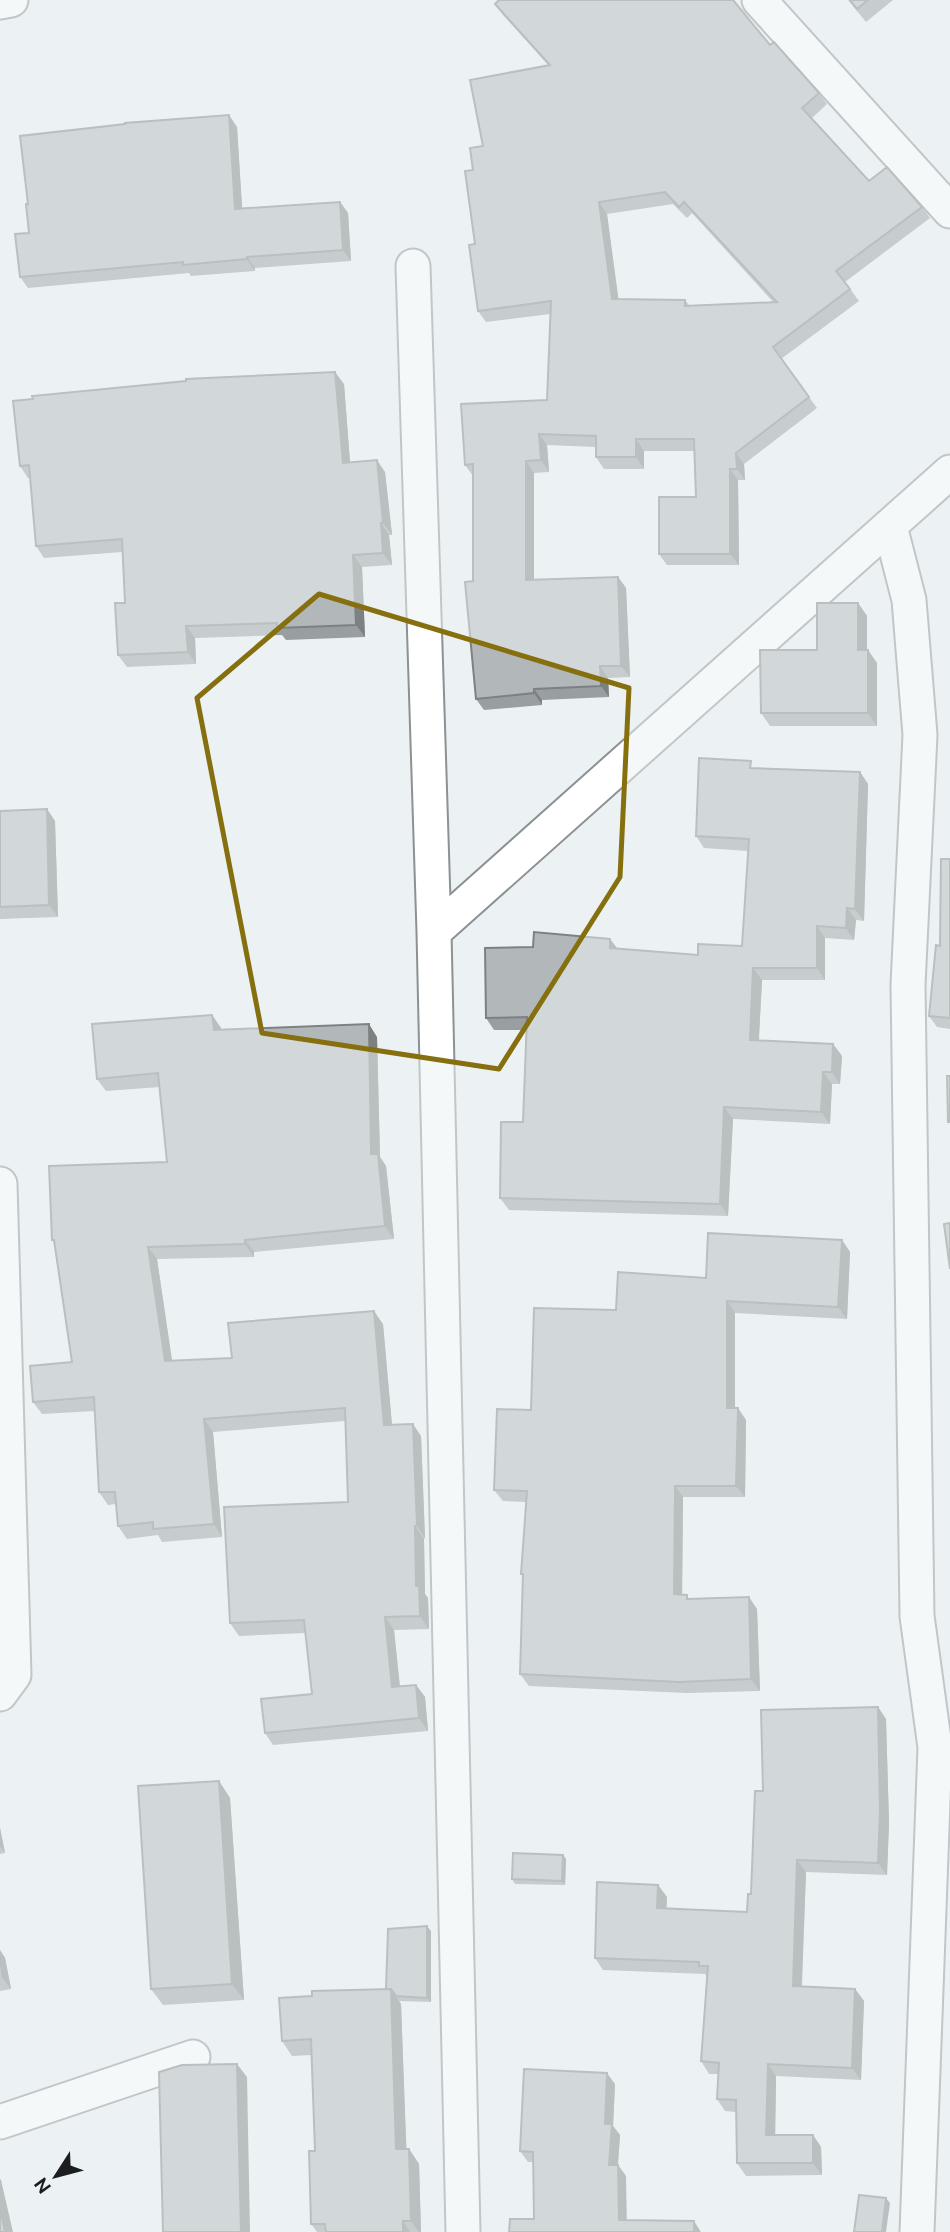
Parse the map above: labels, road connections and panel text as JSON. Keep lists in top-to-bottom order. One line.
{"north":"bottom left"}
